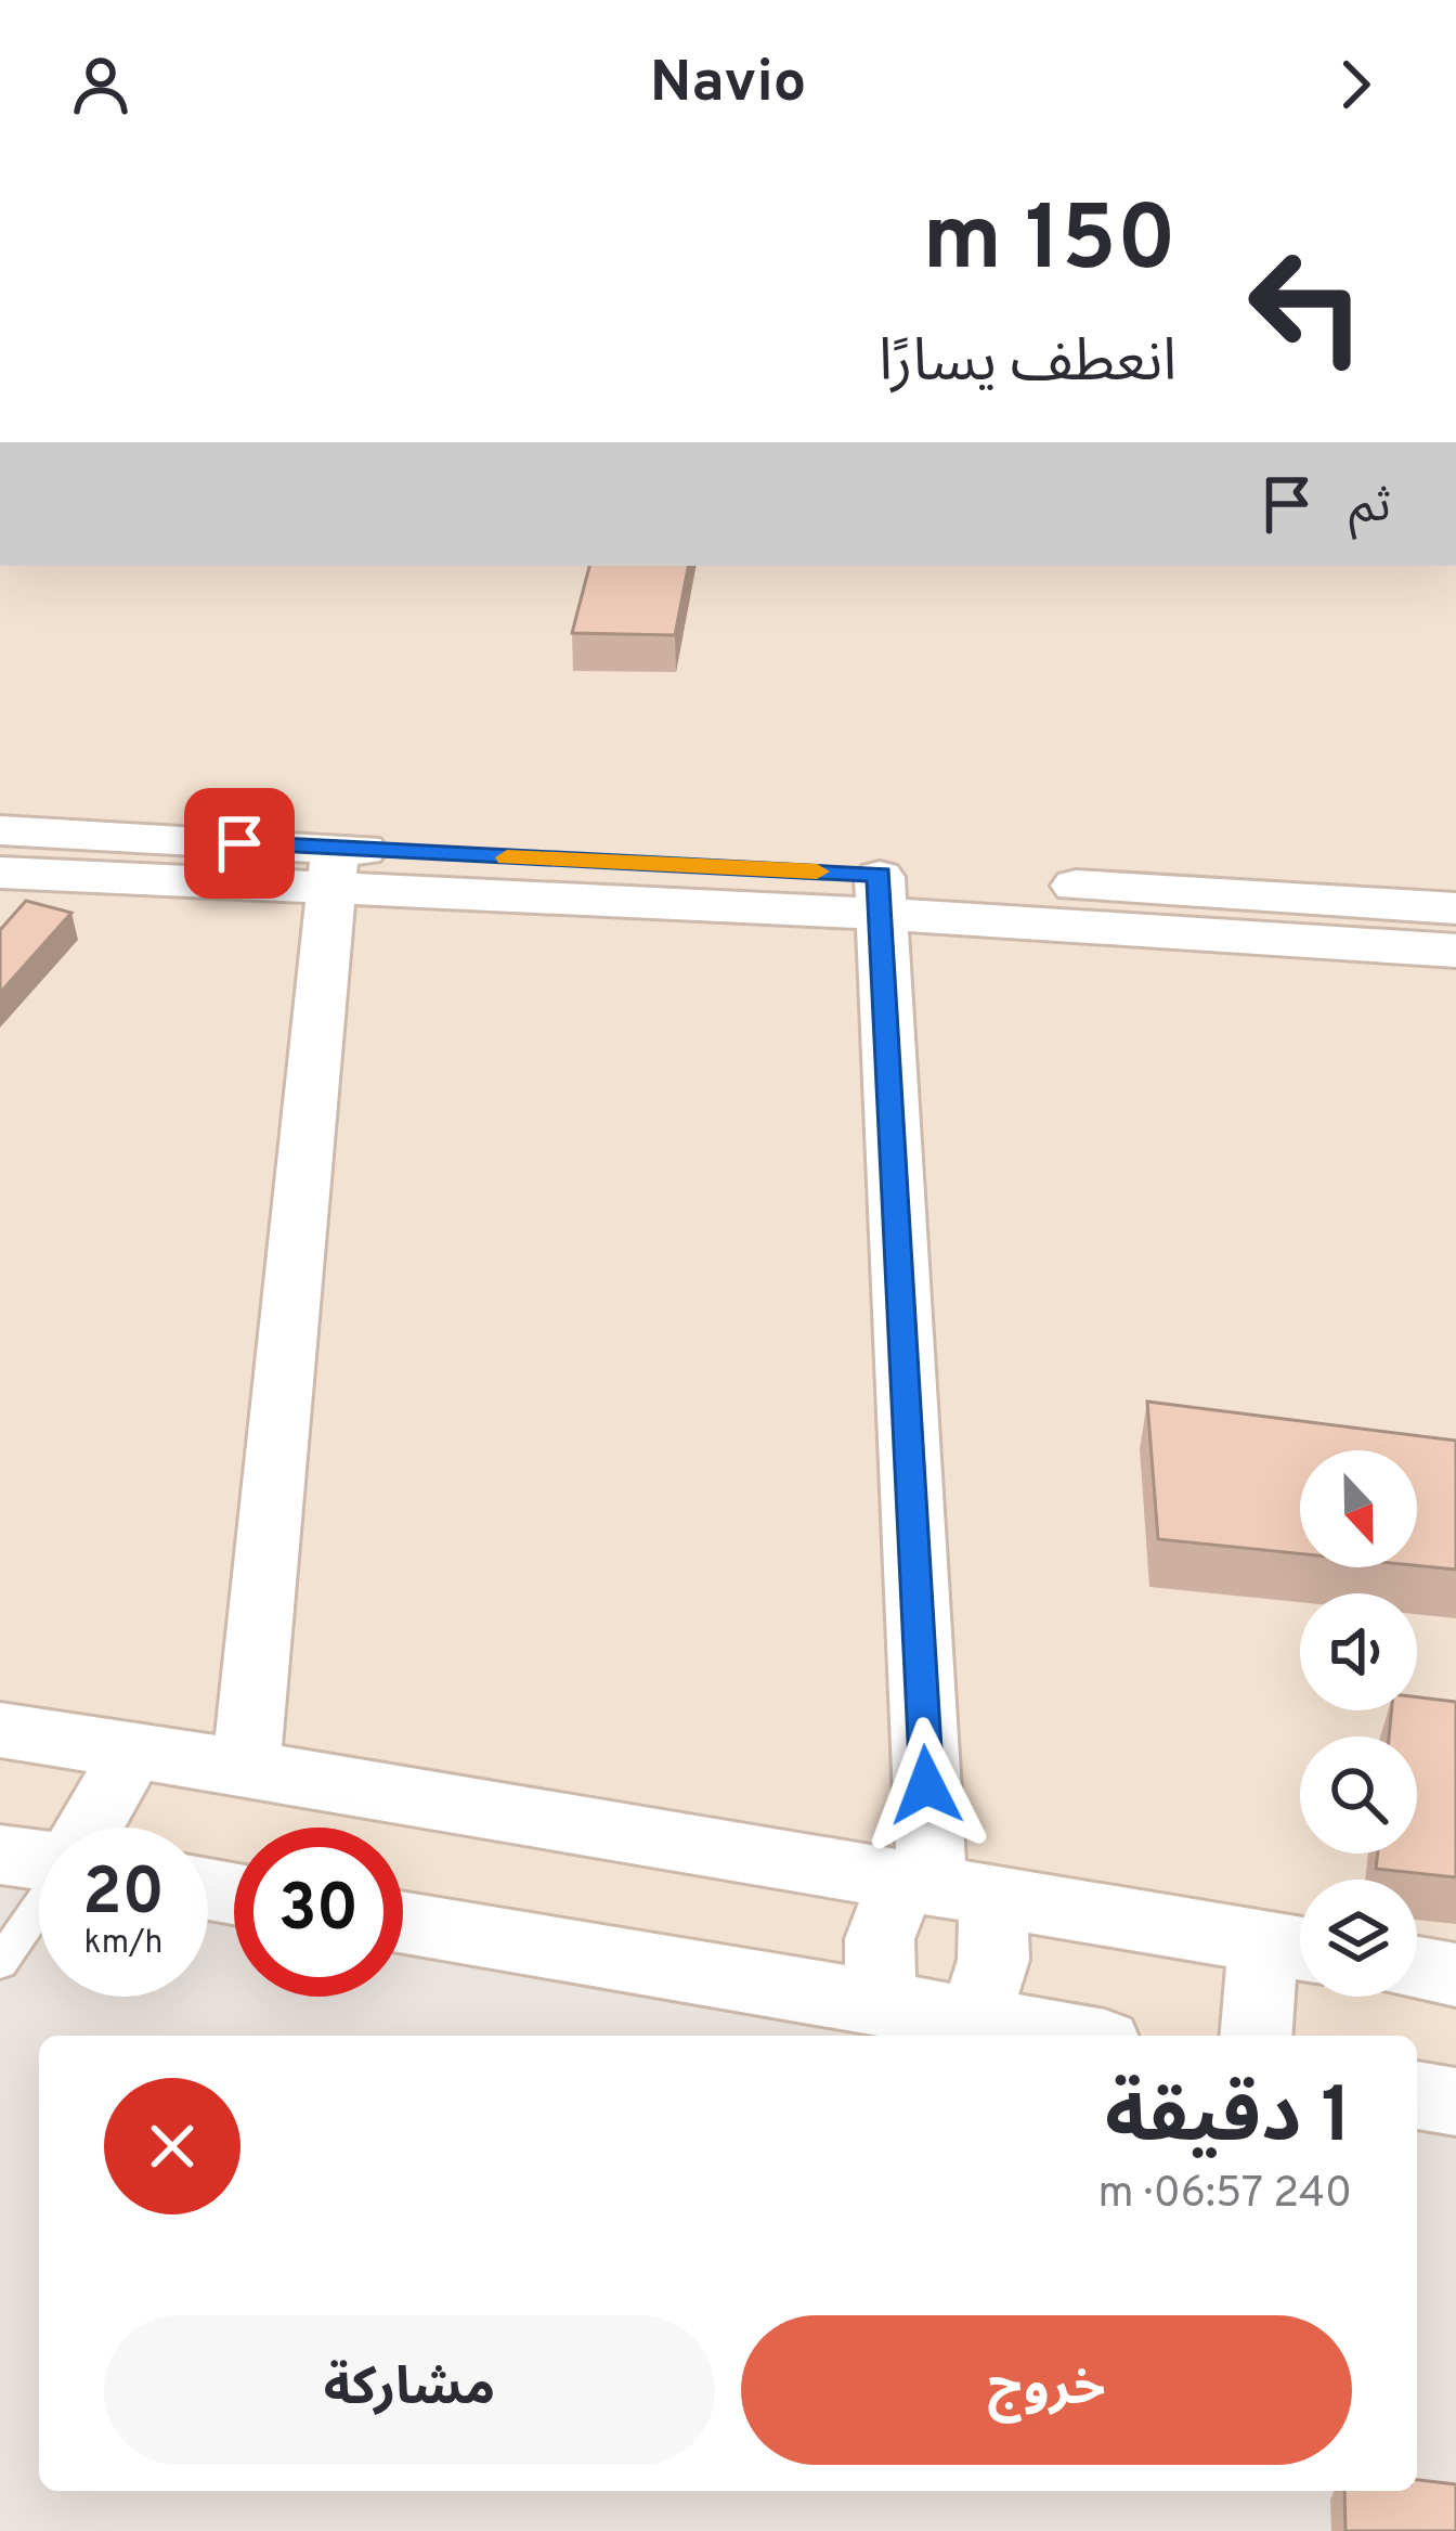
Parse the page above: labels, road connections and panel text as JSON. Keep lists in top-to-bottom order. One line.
{"north":"bottom","page":{"header":"Navio","turn":["150 m","انعطف يسارًا"],"then":"ثم","speed":"20 km/h","limit":"30","heading":["1 دقيقة","240 m · 06:57"],"buttons":["خروج","مشاركة"]}}
